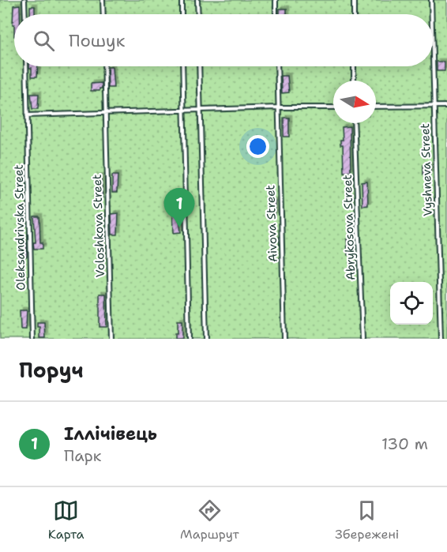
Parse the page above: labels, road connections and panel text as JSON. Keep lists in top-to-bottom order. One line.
{"streets":{"lane":["Vyshneva Street","Aivova Street","Voloshkova Street","Oleksandrivska Street","Abrykosova Street"]},"north":"right","page":{"search":"Пошук","pins":"1","heading":"Поруч","list":[{"mark":"1","name":"Іллічівець","note":"Парк","value":"130 m"}],"nav":["Карта","Маршрут","Збережені"]}}
